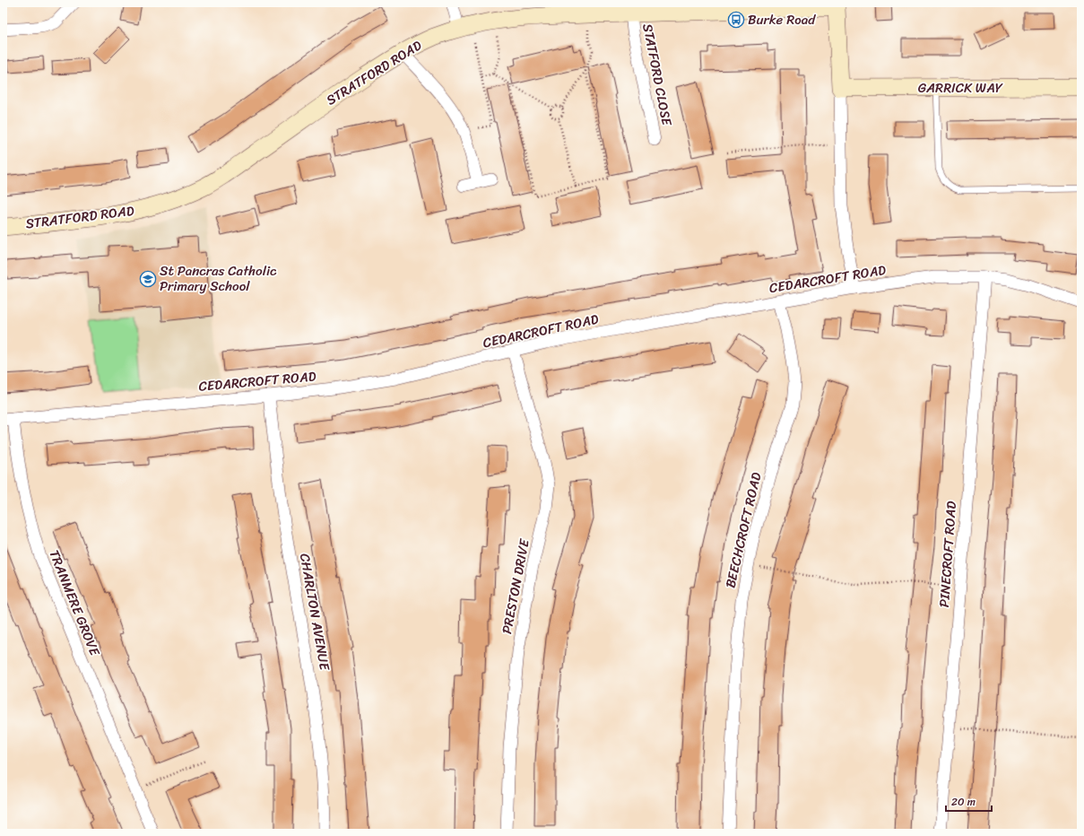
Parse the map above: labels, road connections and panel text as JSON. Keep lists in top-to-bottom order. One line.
{"streets":{"street":["STRATFORD ROAD","STATFORD CLOSE","GARRICK WAY","CEDARCROFT ROAD","BEECHCROFT ROAD","PINECROFT ROAD","PRESTON DRIVE","TRANMERE GROVE","CHARLTON AVENUE"]},"crossings":[["STRATFORD ROAD","STATFORD CLOSE"],["CEDARCROFT ROAD","BEECHCROFT ROAD"],["CEDARCROFT ROAD","PINECROFT ROAD"],["CEDARCROFT ROAD","PRESTON DRIVE"],["CEDARCROFT ROAD","TRANMERE GROVE"],["CEDARCROFT ROAD","CHARLTON AVENUE"]],"places":{"bus stop":["Burke Road"],"school or university":["St Pancras Catholic Primary School"]},"scale_bar":"20 m"}
